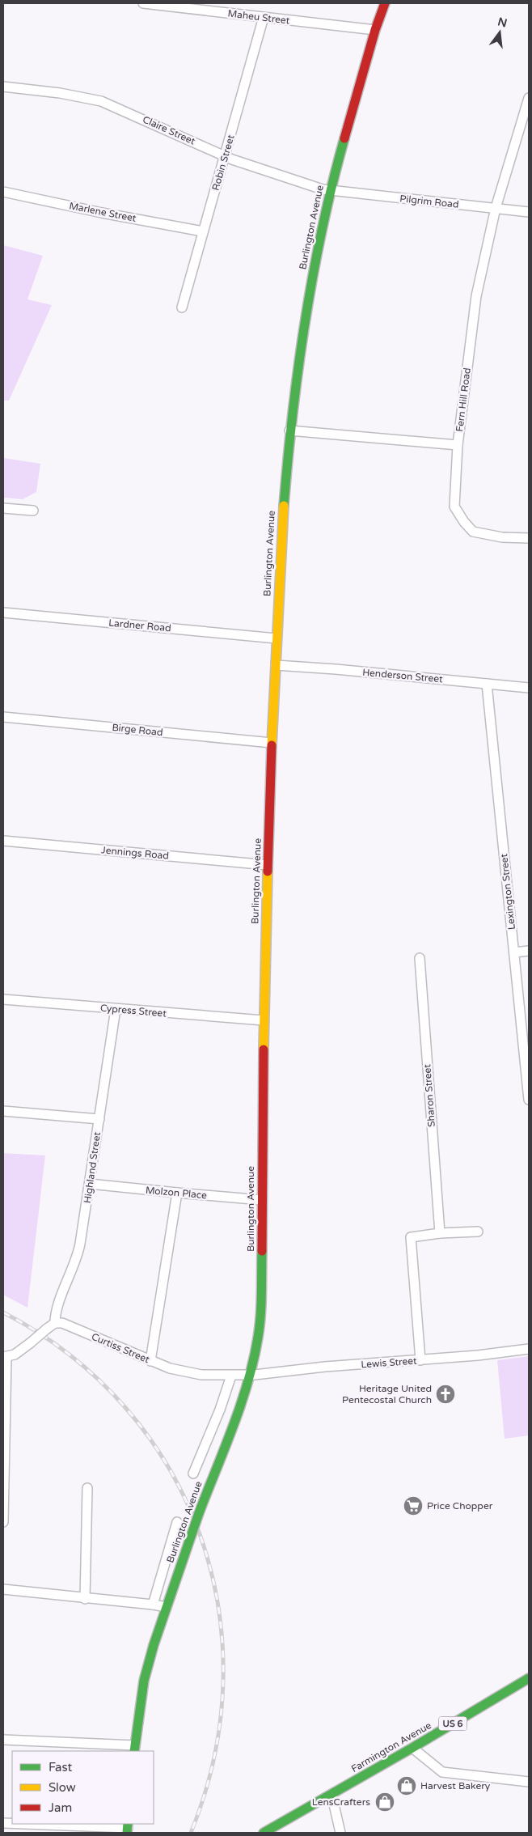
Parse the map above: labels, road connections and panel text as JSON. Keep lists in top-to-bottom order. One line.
{"streets":{"main road":["Burlington Avenue","US 6","Farmington Avenue"],"street":["Maheu Street","Claire Street","Robin Street","Pilgrim Road","Marlene Street","Fern Hill Road","Lardner Road","Henderson Street","Birge Road","Jennings Road","Lexington Street","Cypress Street","Sharon Street","Highland Street","Molzon Place","Curtiss Street","Lewis Street"]},"crossings":[["Maheu Street","Robin Street"],["Maheu Street","Burlington Avenue"],["Claire Street","Robin Street"],["Claire Street","Pilgrim Road"],["Claire Street","Burlington Avenue"],["Robin Street","Marlene Street"],["Pilgrim Road","Burlington Avenue"],["Pilgrim Road","Fern Hill Road"],["Burlington Avenue","Lardner Road"],["Burlington Avenue","Henderson Street"],["Burlington Avenue","Birge Road"],["Burlington Avenue","Jennings Road"],["Burlington Avenue","Cypress Street"],["Burlington Avenue","Molzon Place"],["Burlington Avenue","Curtiss Street"],["Burlington Avenue","Lewis Street"],["Henderson Street","Lexington Street"],["Cypress Street","Highland Street"],["Highland Street","Molzon Place"],["Highland Street","Curtiss Street"],["Curtiss Street","Lewis Street"]],"places":{"church":["Heritage United Pentecostal Church"],"supermarket":["Price Chopper"],"shop":["Harvest Bakery","LensCrafters"]},"legend":["Fast","Slow","Jam"],"north":"top"}
